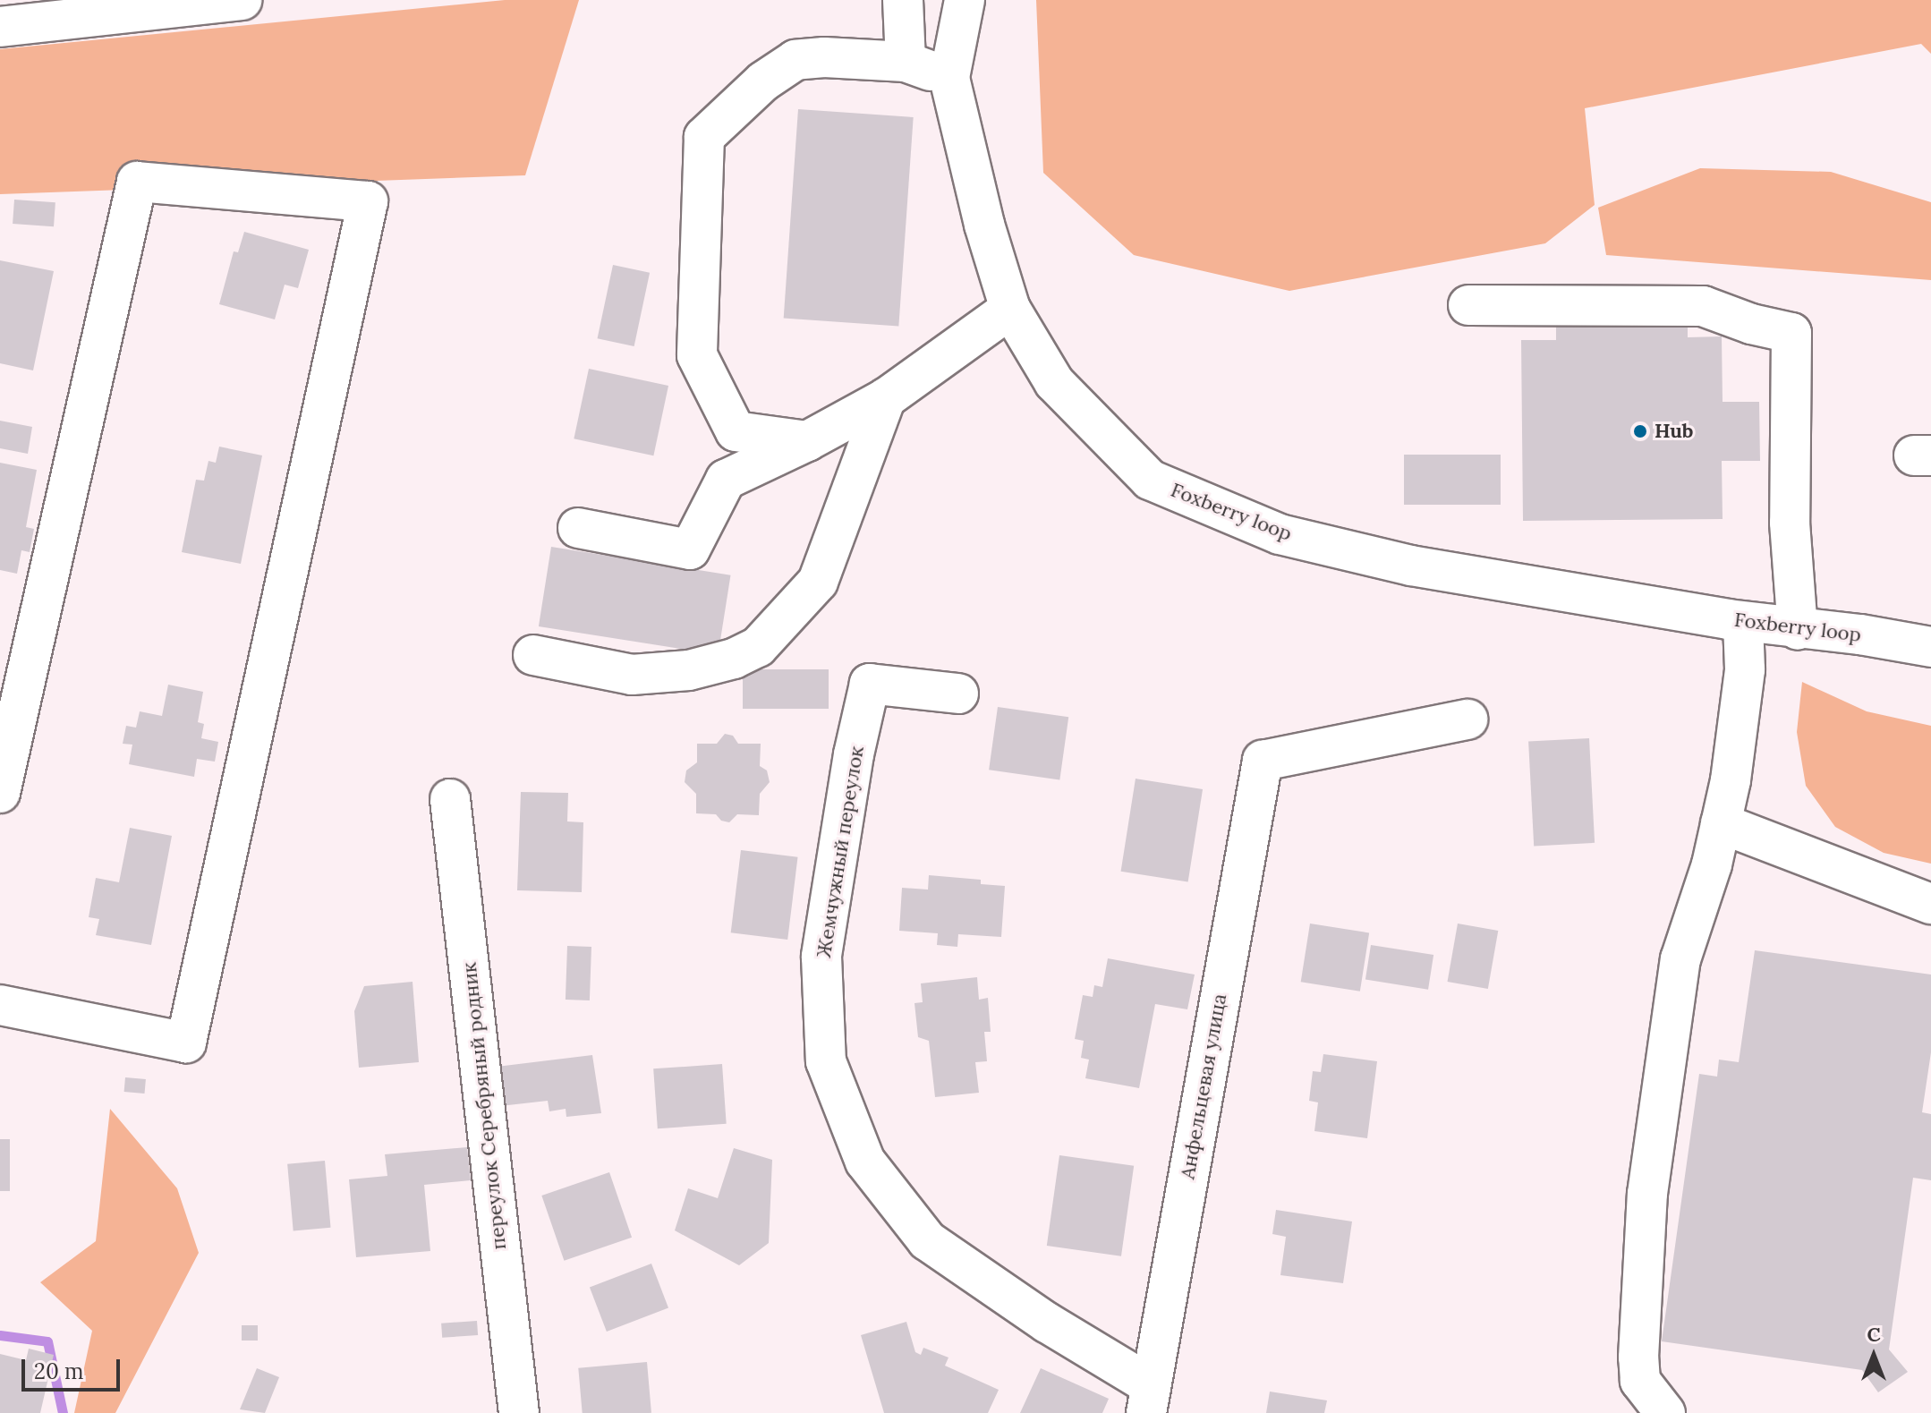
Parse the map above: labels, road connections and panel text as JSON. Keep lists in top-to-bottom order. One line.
{"streets":{"street":["Foxberry loop","Жемчужный переулок","Анфельцевая улица","переулок Серебряный родник"]},"crossings":[["Жемчужный переулок","Анфельцевая улица"]],"places":["Hub"],"scale_bar":"20 m","north":"top"}
